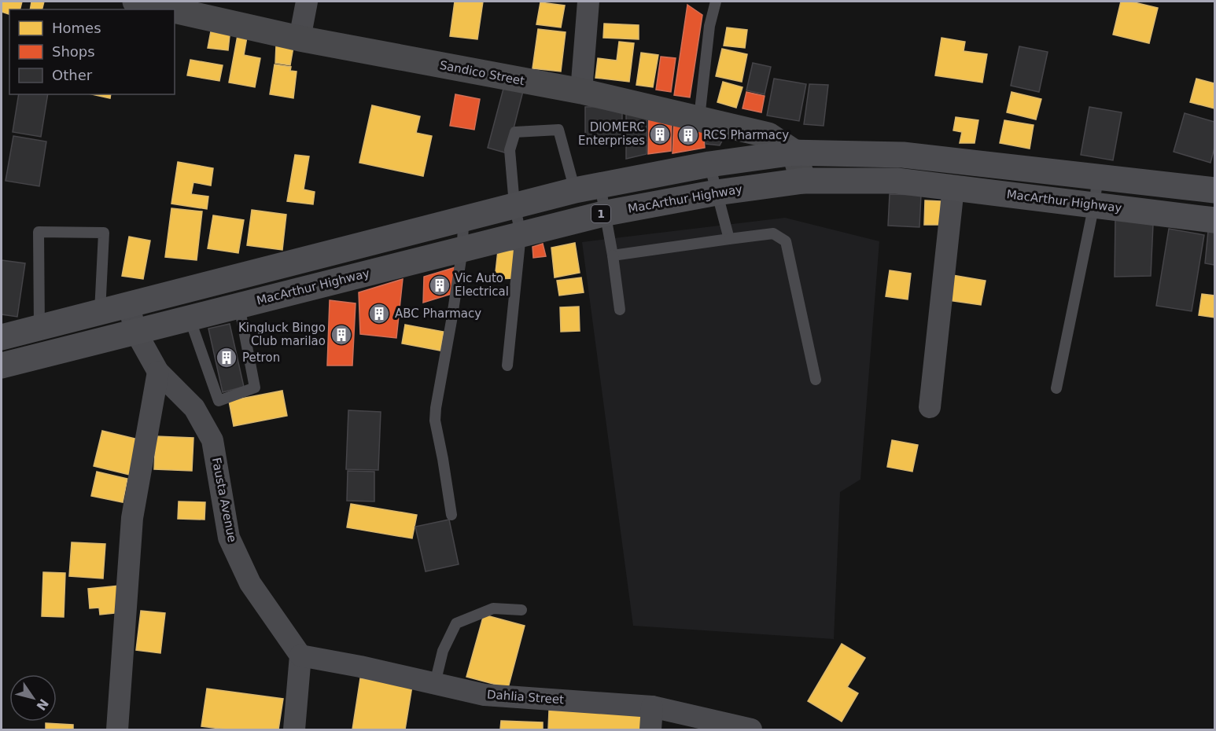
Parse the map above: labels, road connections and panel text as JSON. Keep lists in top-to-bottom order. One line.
{"streets":{"highway":["MacArthur Highway","1"],"main road":["Sandico Street"],"street":["Fausta Avenue","Dahlia Street"]},"crossings":[["MacArthur Highway","Fausta Avenue"],["Fausta Avenue","Dahlia Street"]],"places":{"building":["DIOMERC Enterprises","RCS Pharmacy","Vic Auto Electrical","ABC Pharmacy","Kingluck Bingo Club marilao","Petron"]},"legend":["Homes","Shops","Other"],"north":"bottom right"}
